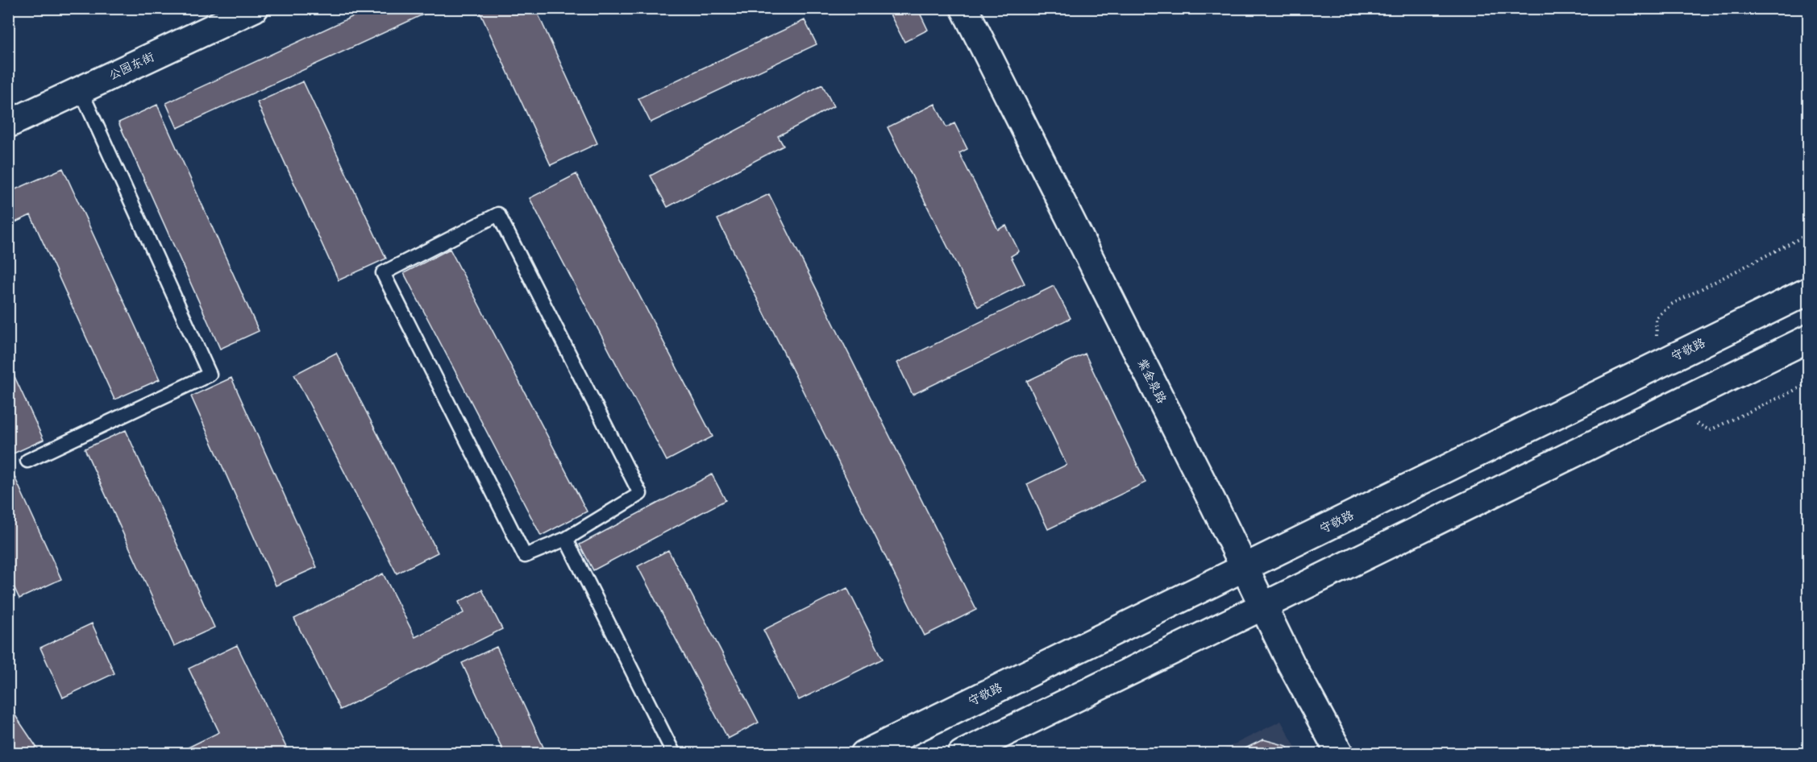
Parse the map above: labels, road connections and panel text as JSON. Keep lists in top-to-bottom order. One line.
{"streets":{"main road":["公园东街","守敬路","紫金泉路"]},"crossings":[["守敬路","紫金泉路"]]}
